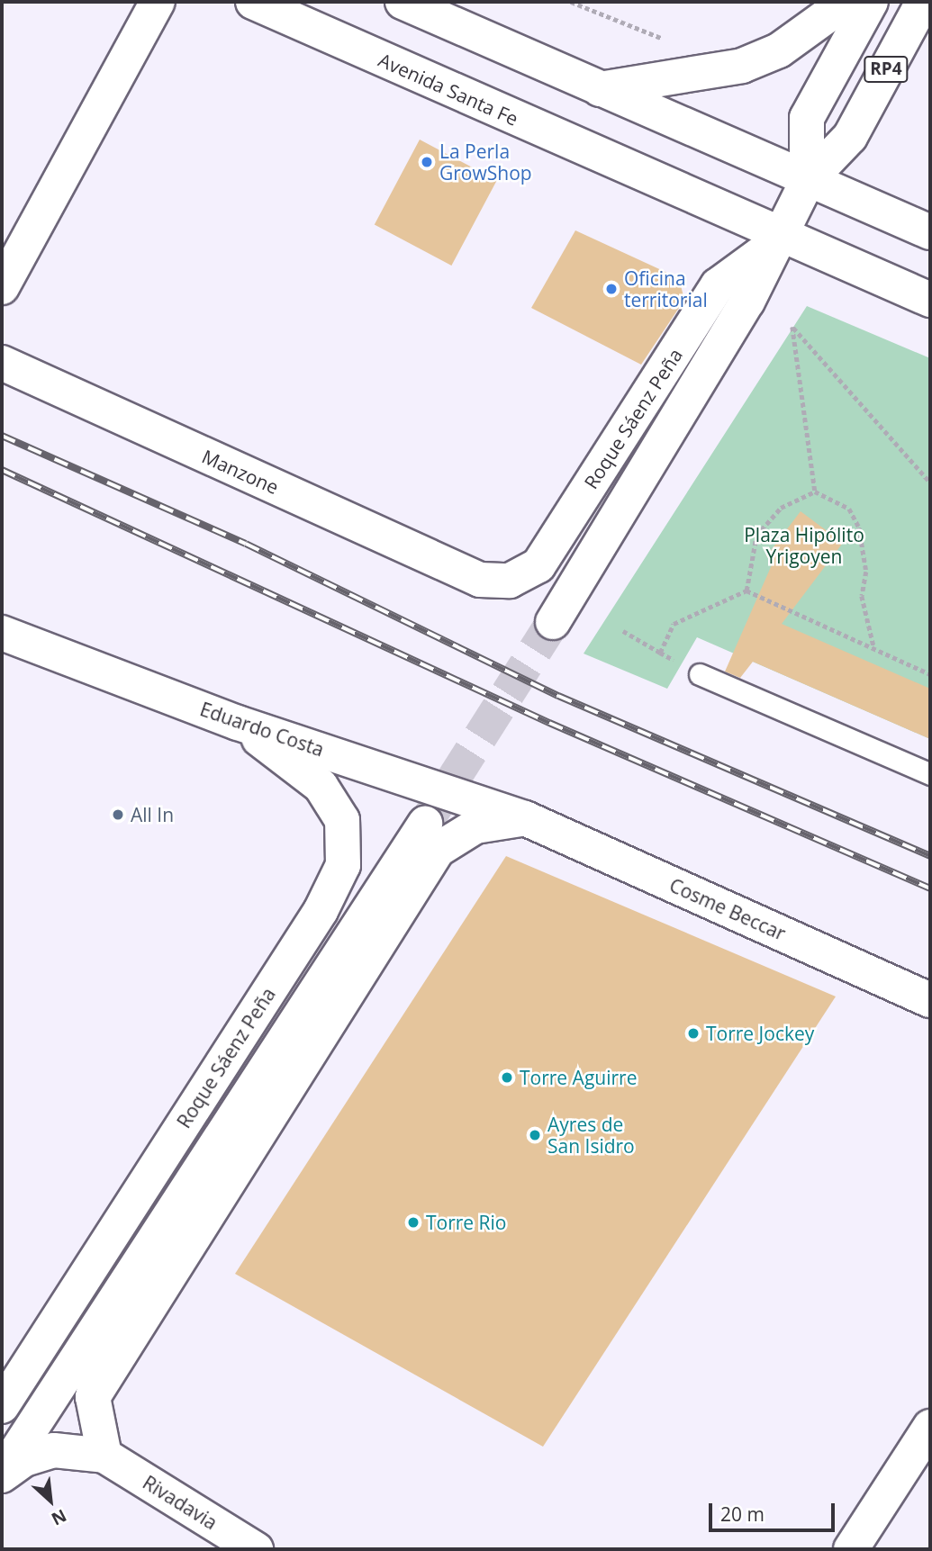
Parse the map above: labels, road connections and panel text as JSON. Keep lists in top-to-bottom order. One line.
{"streets":{"street":["RP4","Avenida Santa Fe","Roque Sáenz Peña","Manzone","Eduardo Costa","Cosme Beccar","Rivadavia"]},"crossings":[["RP4","Roque Sáenz Peña"],["Avenida Santa Fe","Roque Sáenz Peña"],["Roque Sáenz Peña","Manzone"],["Roque Sáenz Peña","Eduardo Costa"],["Eduardo Costa","Cosme Beccar"]],"parks":["Plaza Hipólito Yrigoyen"],"places":["La Perla GrowShop","Oficina territorial","All In","Torre Jockey","Torre Aguirre","Ayres de San Isidro","Torre Rio"],"scale_bar":"20 m","north":"bottom right"}
